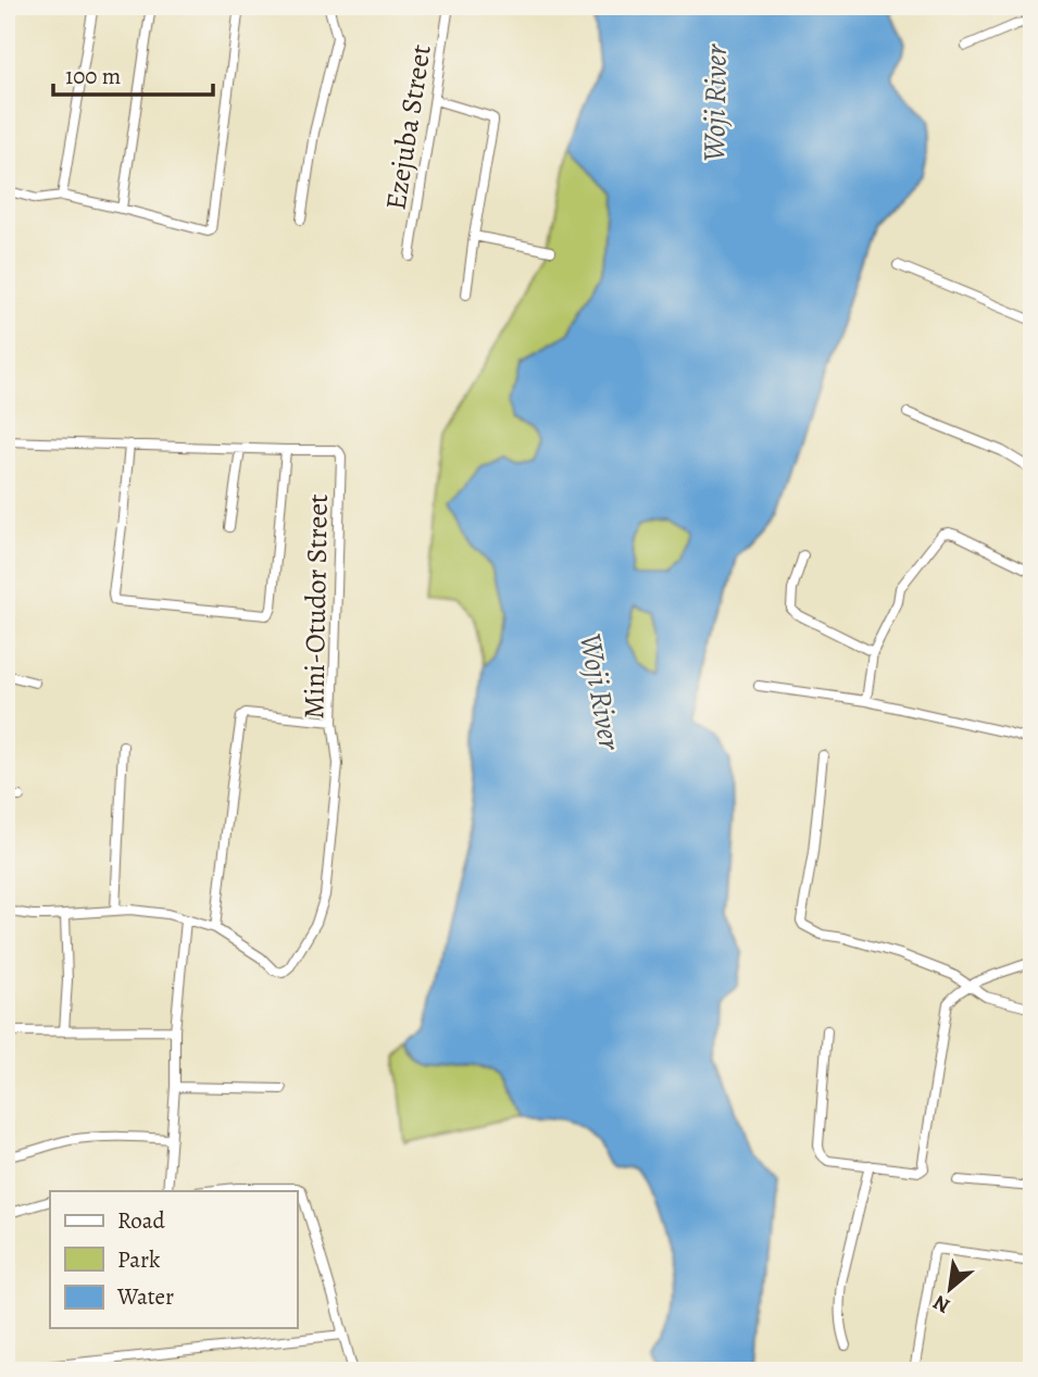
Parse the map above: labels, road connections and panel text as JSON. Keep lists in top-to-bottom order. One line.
{"streets":{"street":["Ezejuba Street","Mini-Otudor Street"]},"water":["Woji River"],"legend":["Road","Park","Water"],"scale_bar":"100 m","north":"bottom left"}
